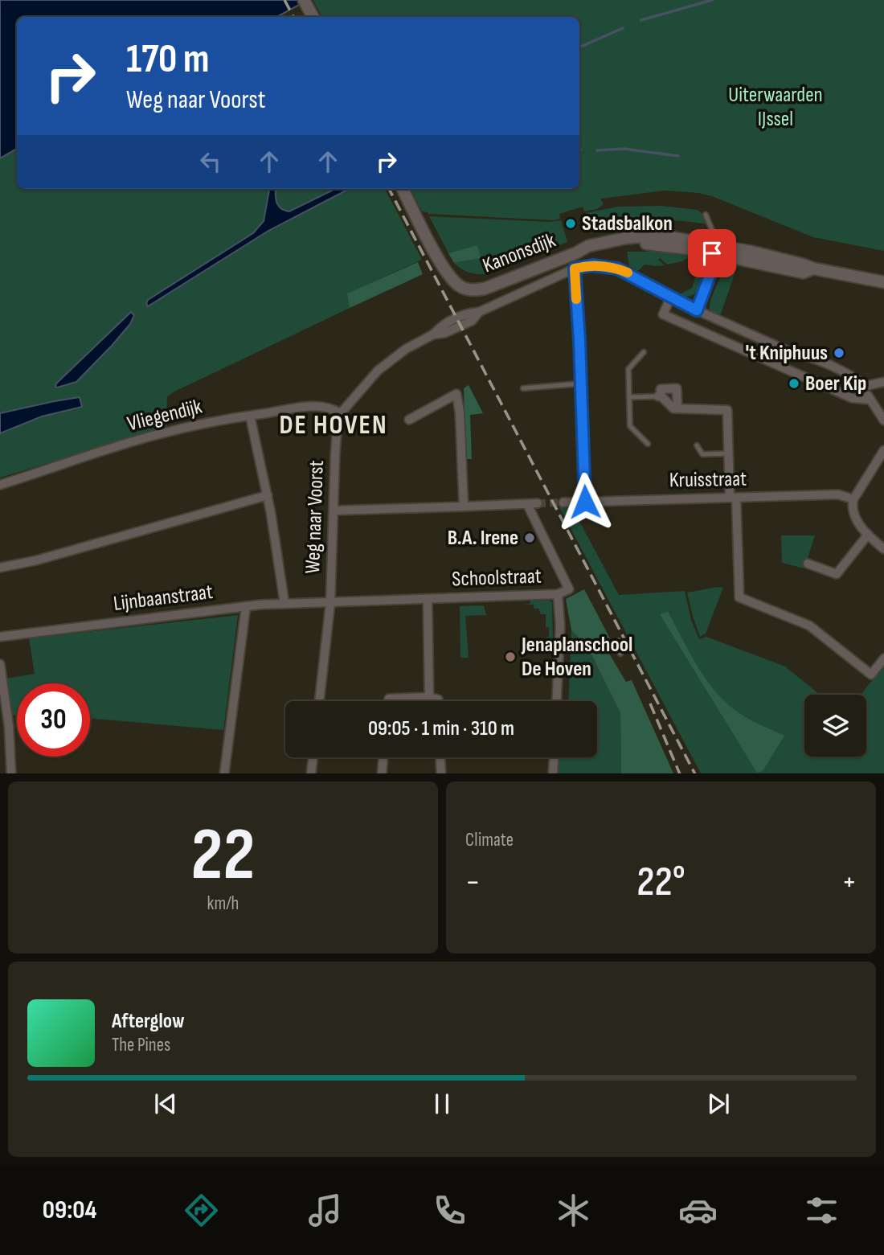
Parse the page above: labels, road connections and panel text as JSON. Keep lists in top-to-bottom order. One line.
{"streets":{"street":["Kanonsdijk","Vliegendijk","Kruisstraat","Weg naar Voorst","Schoolstraat","Lijnbaanstraat"]},"crossings":[["Vliegendijk","Weg naar Voorst"],["Weg naar Voorst","Schoolstraat"],["Weg naar Voorst","Lijnbaanstraat"],["Schoolstraat","Lijnbaanstraat"]],"districts":["DE HOVEN"],"parks":["Uiterwaarden IJssel"],"places":["Stadsbalkon","'t Kniphuus","Boer Kip","B.A. Irene","Jenaplanschool De Hoven"],"page":{"turn":["170 m","Weg naar Voorst"],"limit":"30","trip":"09:05 · 1 min · 310 m","tile":[["22","km/h"],"Climate"],"heat":["−","22°","+"],"song":["Afterglow","The Pines"],"tabs":"09:04"}}
